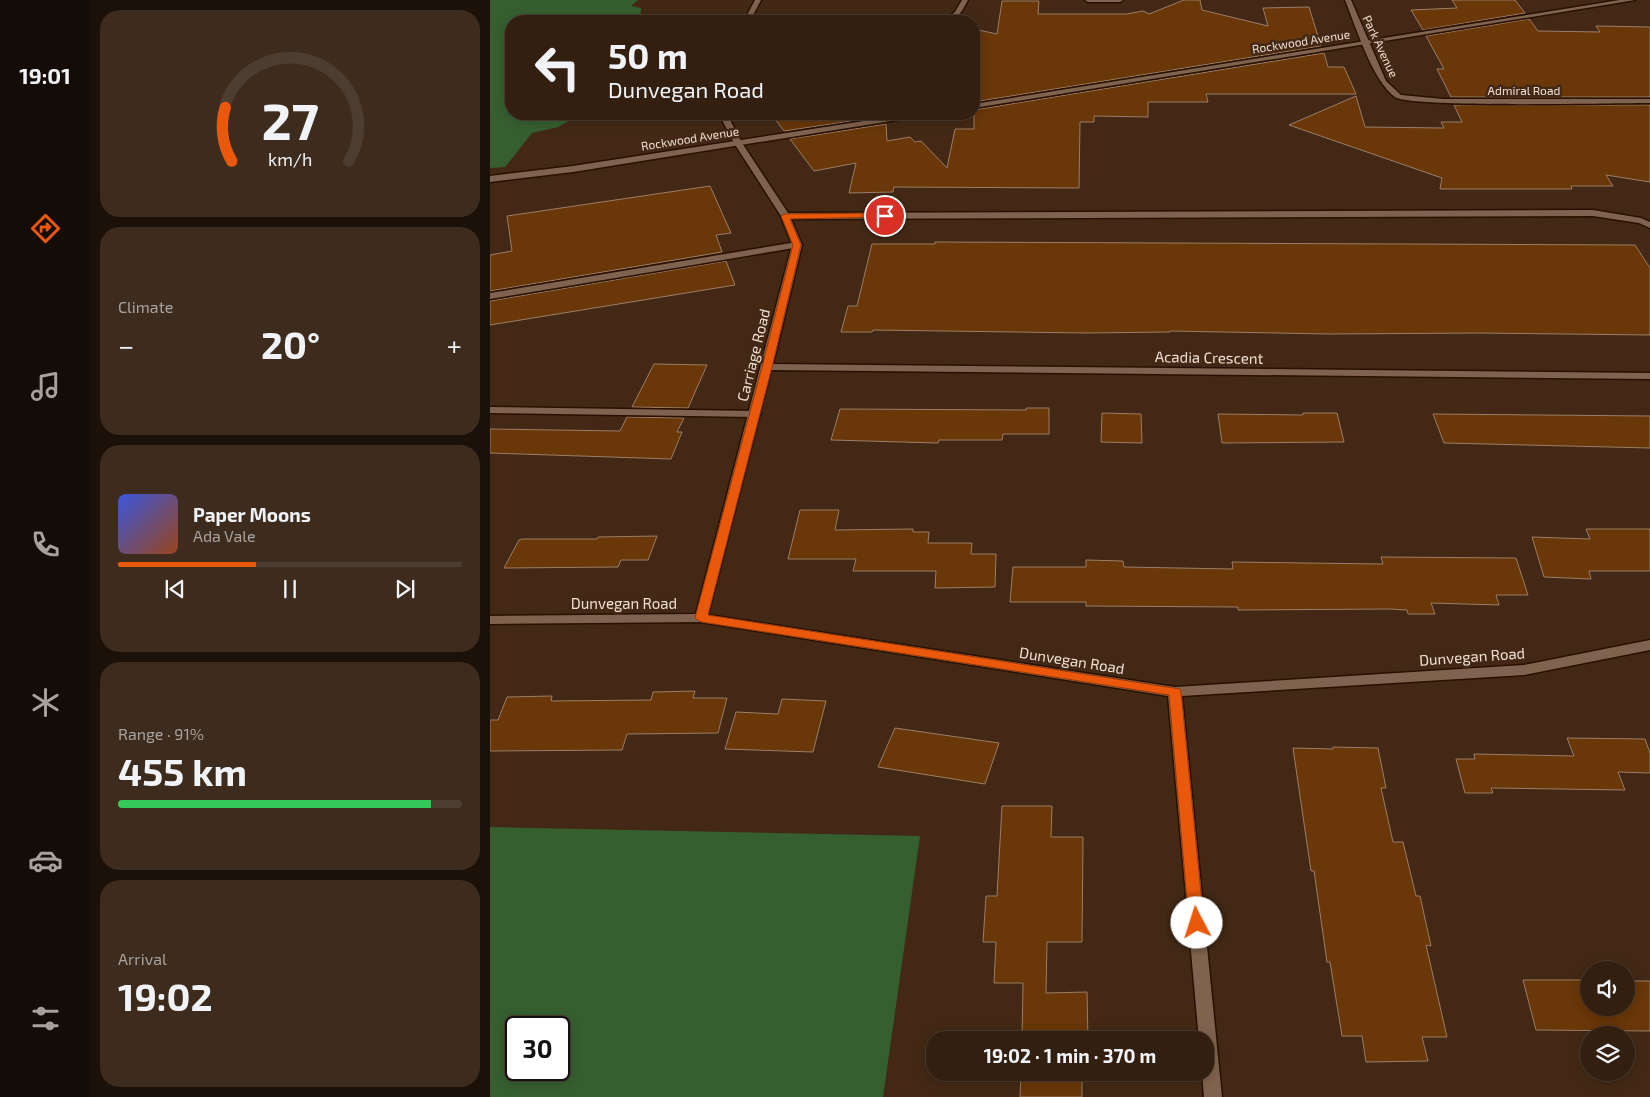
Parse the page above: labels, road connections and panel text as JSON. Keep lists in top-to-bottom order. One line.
{"streets":{"street":["Rockwood Avenue","Park Avenue","Admiral Road","Carriage Road","Acadia Crescent","Dunvegan Road"]},"crossings":[["Rockwood Avenue","Park Avenue"],["Park Avenue","Admiral Road"],["Carriage Road","Acadia Crescent"],["Carriage Road","Dunvegan Road"]],"page":{"tabs":"19:01","turn":["50 m","Dunvegan Road"],"tile":["Climate",["Range · 91%","455 km"],["Arrival","19:02"]],"heat":["−","20°","+"],"song":["Paper Moons","Ada Vale"],"limit":"30","trip":"19:02 · 1 min · 370 m","gauge":["27","km/h"]}}
